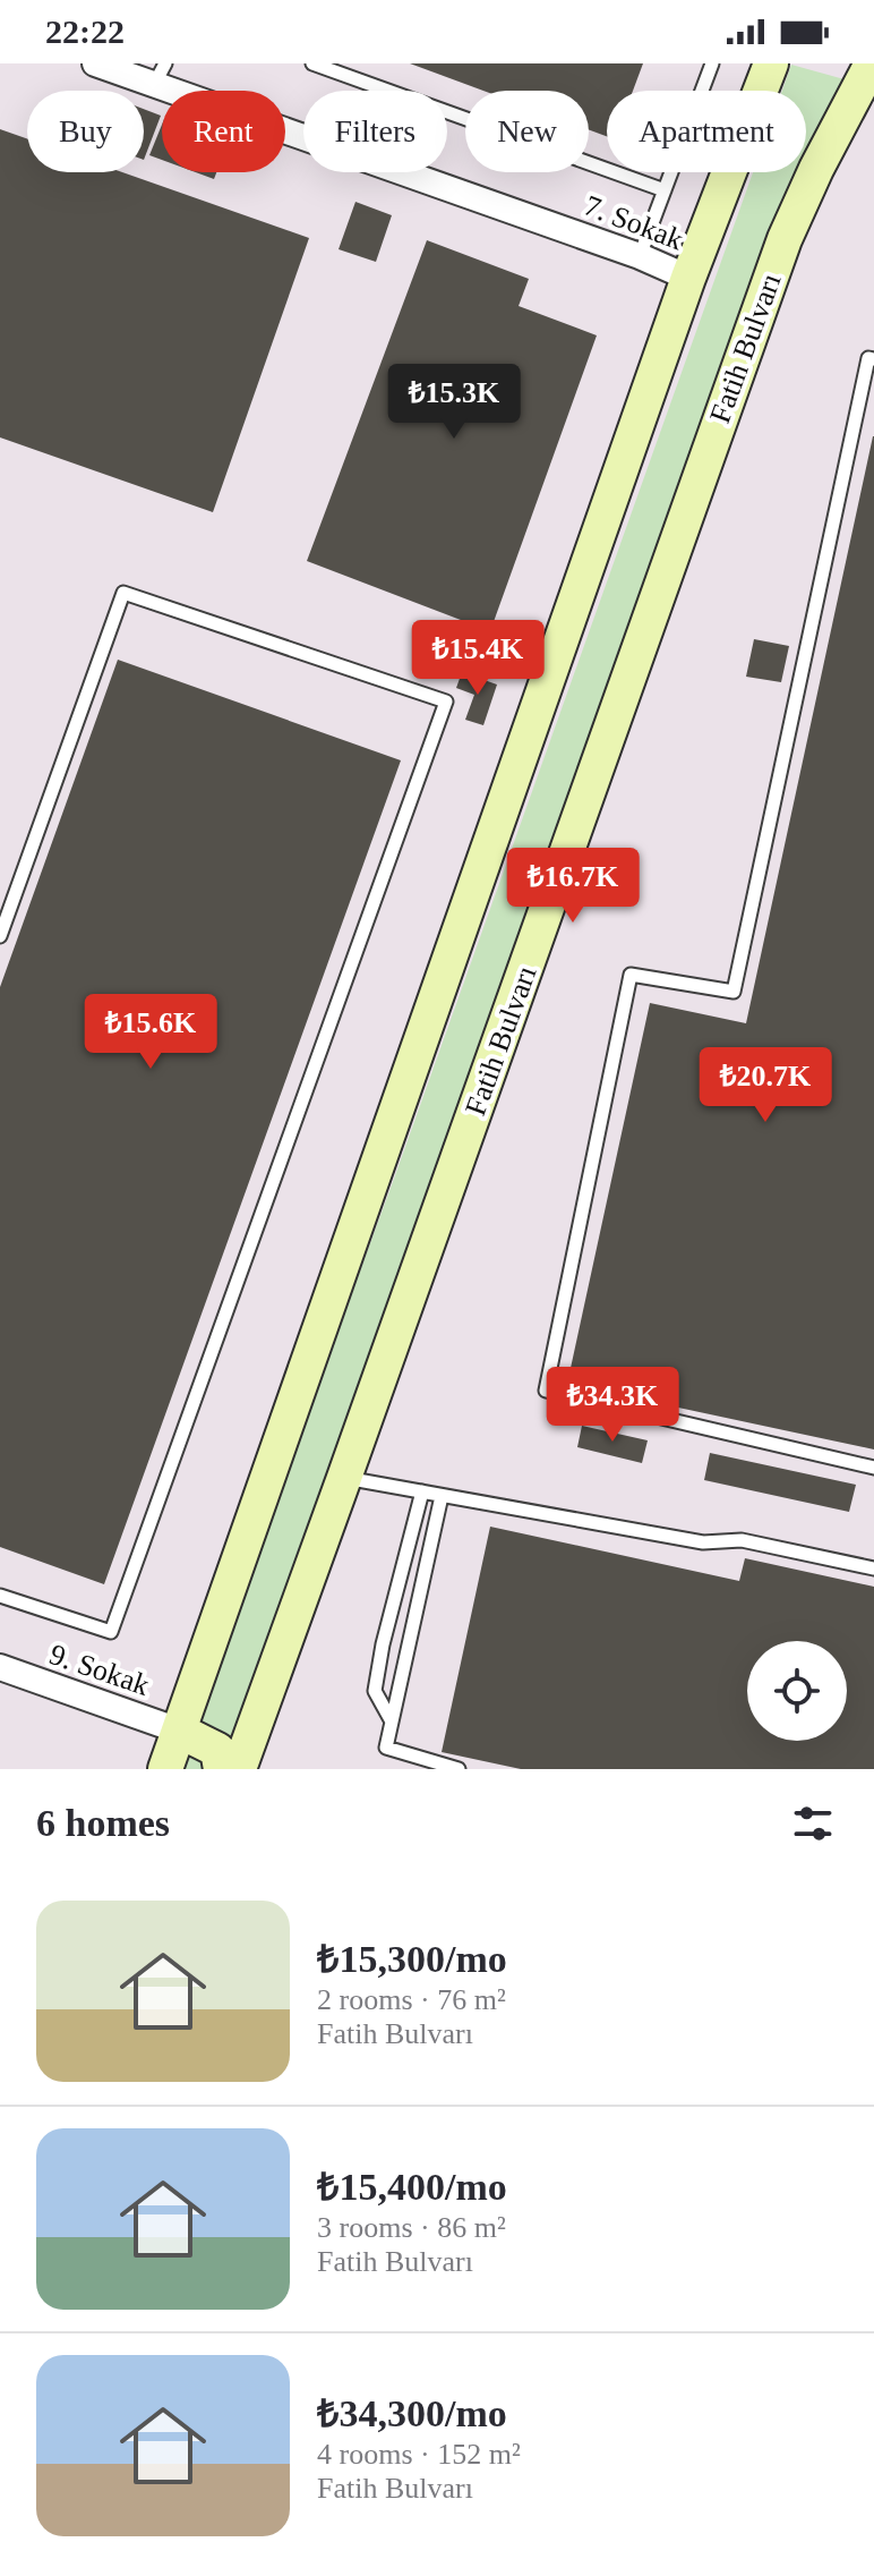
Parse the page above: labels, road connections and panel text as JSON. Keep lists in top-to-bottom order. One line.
{"streets":{"main road":["Fatih Bulvarı"],"street":["7. Sokak","9. Sokak"]},"page":{"status":"22:22","chip":["Buy","Rent","Filters","New","Apartment"],"price":["₺15.3K","₺15.4K","₺16.7K","₺15.6K","₺20.7K","₺34.3K"],"heading":"6 homes","list":[{"name":"₺15,300/mo","note":"2 rooms · 76 m² · Fatih Bulvarı"},{"name":"₺15,400/mo","note":"3 rooms · 86 m² · Fatih Bulvarı"},{"name":"₺34,300/mo","note":"4 rooms · 152 m² · Fatih Bulvarı"}]}}
